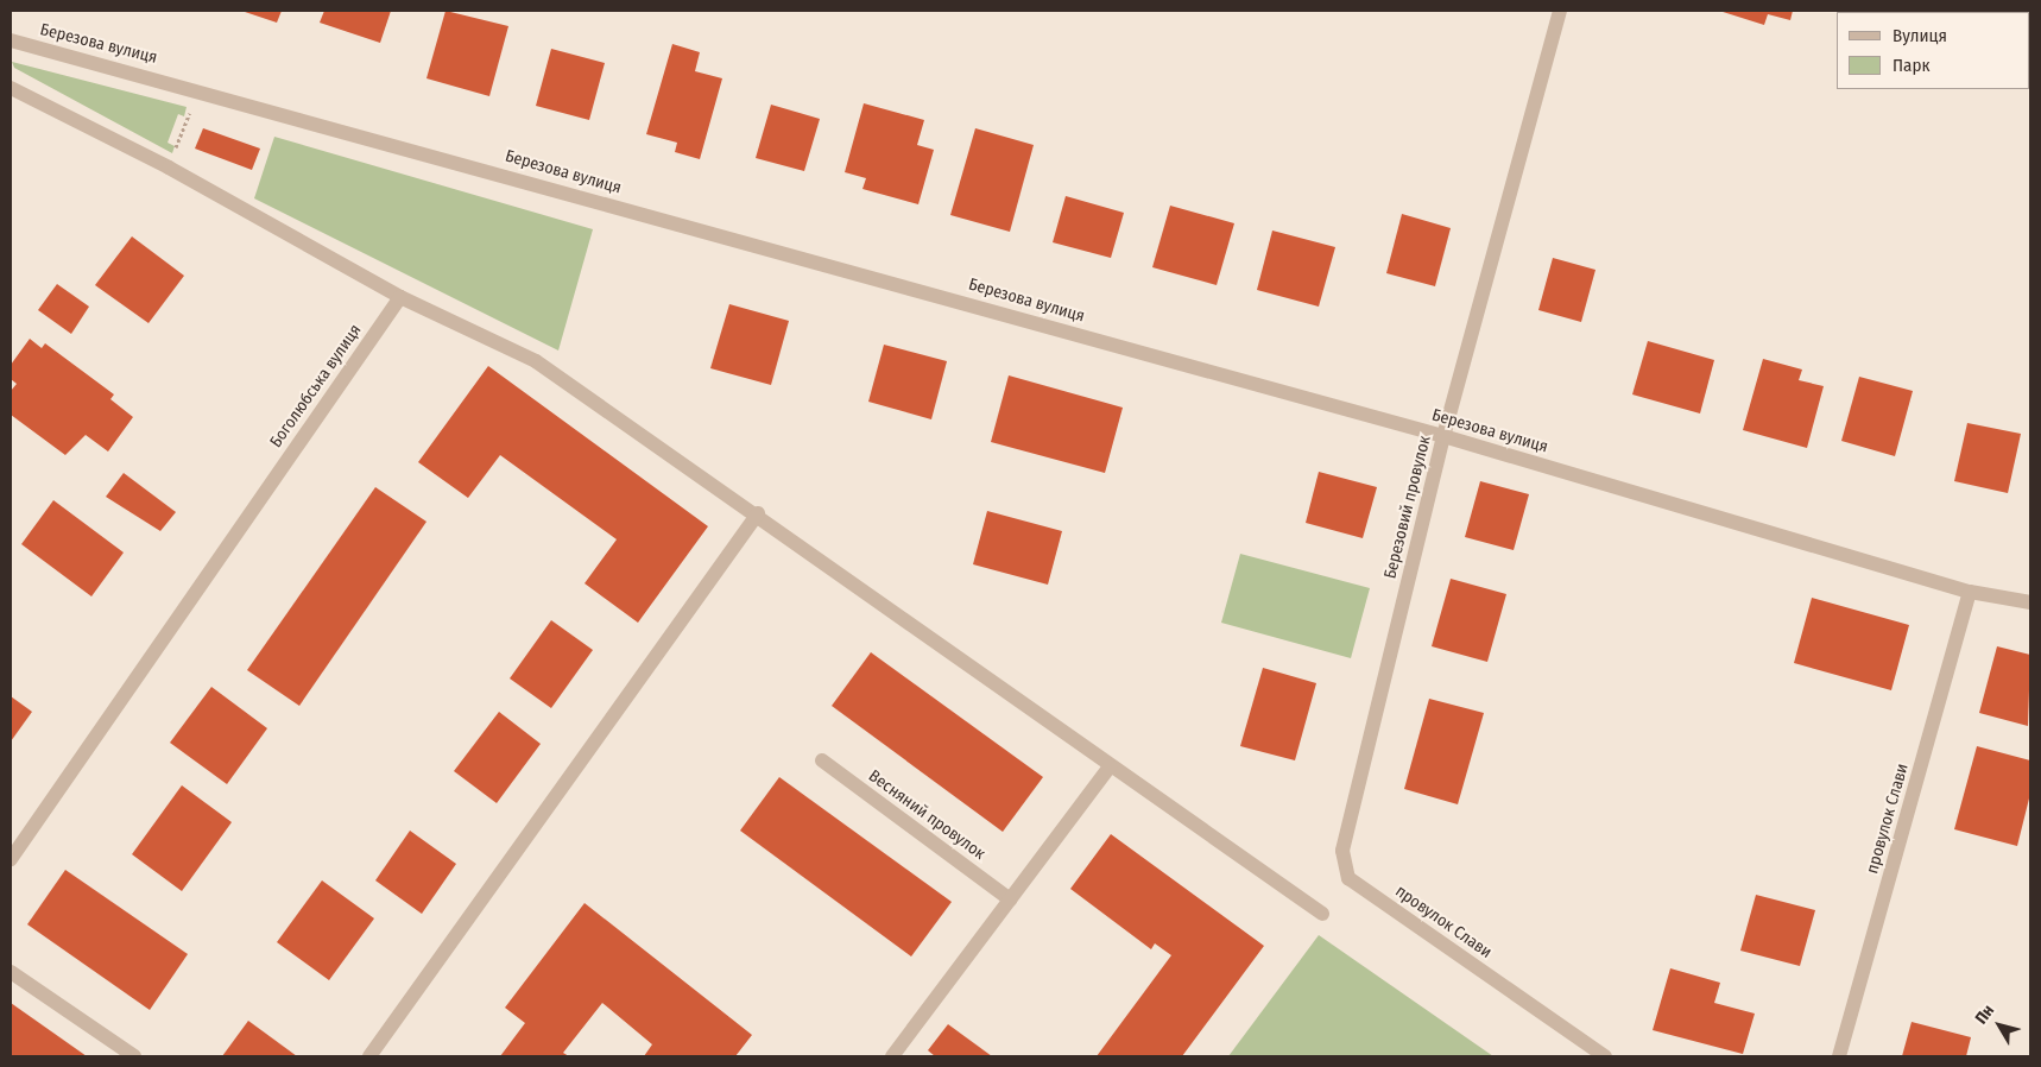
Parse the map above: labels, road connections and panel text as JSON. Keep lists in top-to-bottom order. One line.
{"streets":{"street":["Березова вулиця","Боголюбська вулиця","Березовий провулок","Весняний провулок","провулок Слави"]},"crossings":[["Березова вулиця","Березовий провулок"],["Березова вулиця","провулок Слави"],["Березовий провулок","провулок Слави"]],"legend":["Вулиця","Парк"],"north":"top left"}
